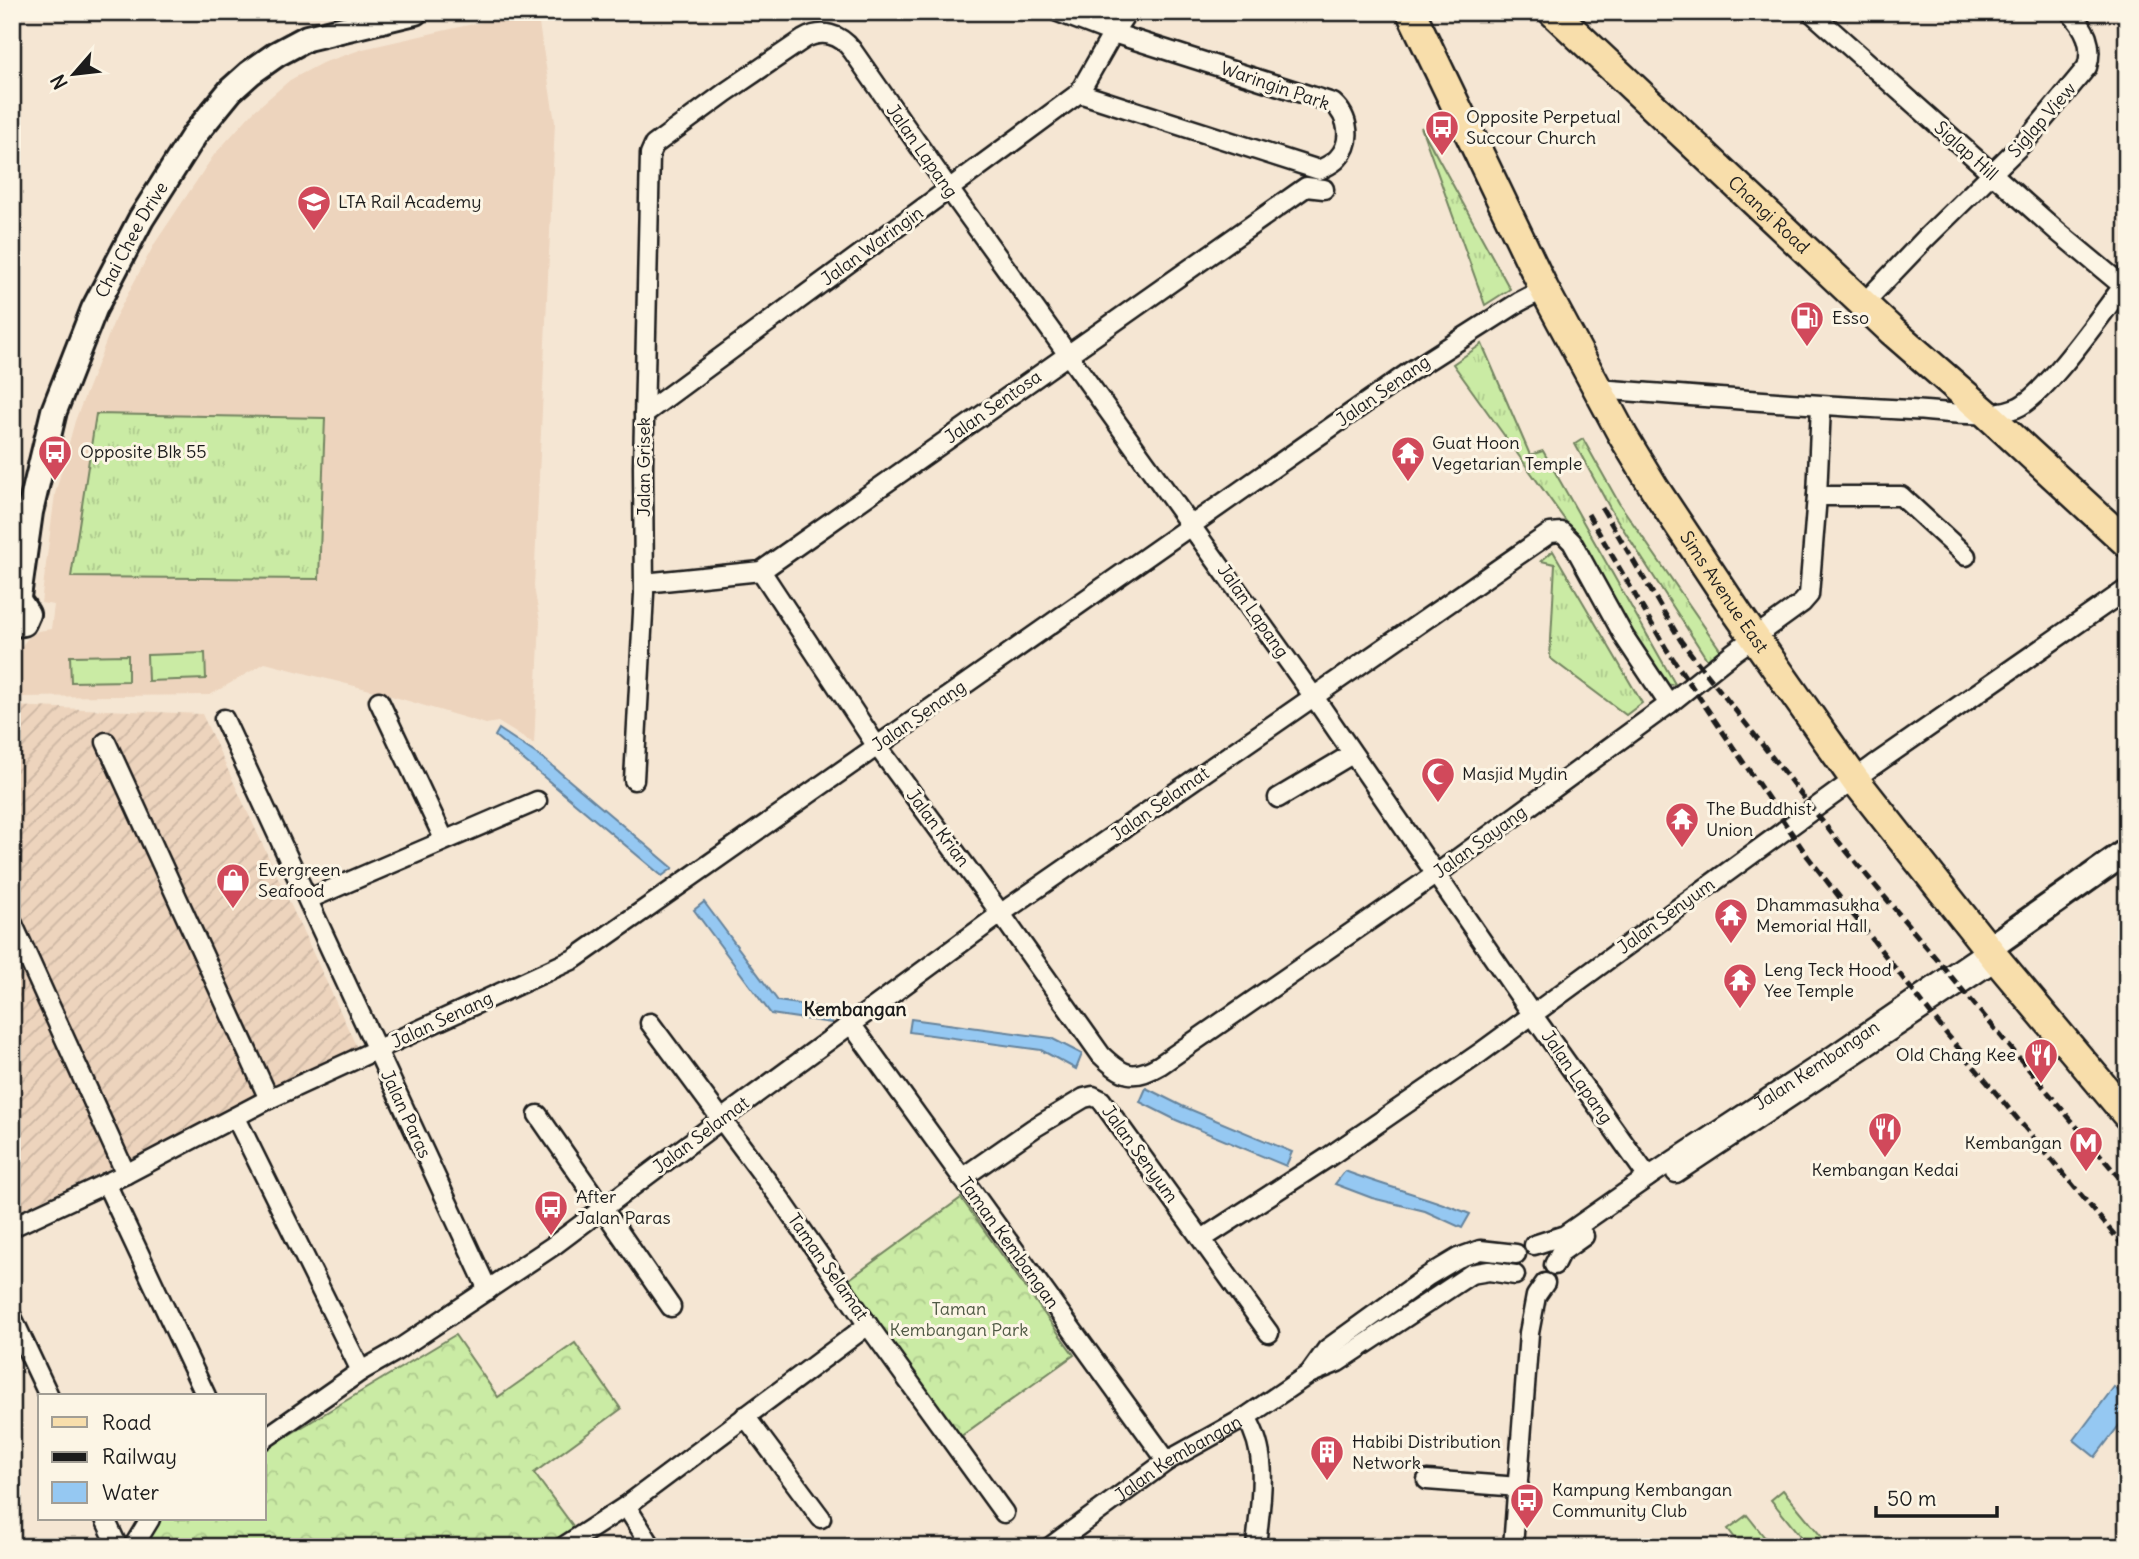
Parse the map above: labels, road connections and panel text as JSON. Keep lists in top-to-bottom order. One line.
{"streets":{"main road":["Changi Road","Sims Avenue East"],"street":["Waringin Park","Siglap View","Jalan Lapang","Siglap Hill","Chai Chee Drive","Jalan Waringin","Jalan Senang","Jalan Sentosa","Jalan Grisek","Jalan Selamat","Jalan Krian","Jalan Sayang","Jalan Senyum","Jalan Kembangan","Jalan Paras","Taman Kembangan","Taman Selamat"]},"crossings":[["Waringin Park","Jalan Waringin"],["Siglap View","Siglap Hill"],["Siglap View","Changi Road"],["Jalan Lapang","Jalan Waringin"],["Jalan Lapang","Jalan Senang"],["Jalan Lapang","Jalan Sentosa"],["Jalan Lapang","Jalan Grisek"],["Jalan Lapang","Jalan Selamat"],["Jalan Lapang","Jalan Sayang"],["Jalan Lapang","Jalan Senyum"],["Jalan Lapang","Jalan Kembangan"],["Jalan Waringin","Jalan Grisek"],["Jalan Senang","Sims Avenue East"],["Jalan Senang","Jalan Krian"],["Jalan Senang","Jalan Paras"],["Jalan Sentosa","Jalan Grisek"],["Jalan Sentosa","Jalan Krian"],["Sims Avenue East","Jalan Sayang"],["Sims Avenue East","Jalan Senyum"],["Sims Avenue East","Jalan Kembangan"],["Jalan Selamat","Jalan Krian"],["Jalan Selamat","Jalan Sayang"],["Jalan Selamat","Jalan Paras"],["Jalan Selamat","Taman Kembangan"],["Jalan Selamat","Taman Selamat"],["Jalan Krian","Jalan Sayang"],["Jalan Senyum","Taman Kembangan"],["Jalan Kembangan","Taman Kembangan"]],"districts":["Kembangan"],"parks":["Taman Kembangan Park"],"places":{"bus stop":["Opposite Perpetual Succour Church","Opposite Blk 55","After Jalan Paras","Kampung Kembangan Community Club"],"school or university":["LTA Rail Academy"],"fuel station":["Esso"],"temple":["Guat Hoon Vegetarian Temple","The Buddhist Union","Dhammasukha Memorial Hall","Leng Teck Hood Yee Temple"],"mosque":["Masjid Mydin"],"shop":["Evergreen Seafood"],"restaurant":["Old Chang Kee","Kembangan Kedai"],"metro station":["Kembangan"],"building":["Habibi Distribution Network"]},"legend":["Road","Railway","Water"],"scale_bar":"50 m","north":"bottom left"}
